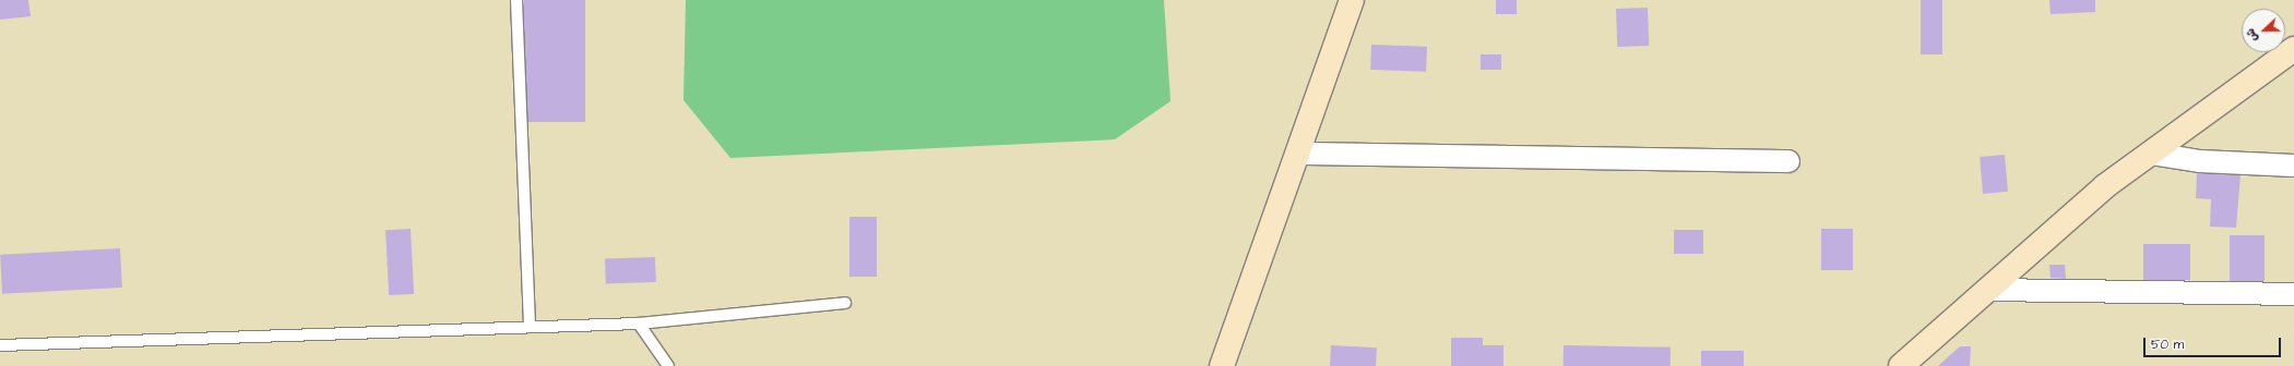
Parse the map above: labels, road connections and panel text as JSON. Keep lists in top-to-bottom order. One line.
{"scale_bar":"50 m","north":"left"}
